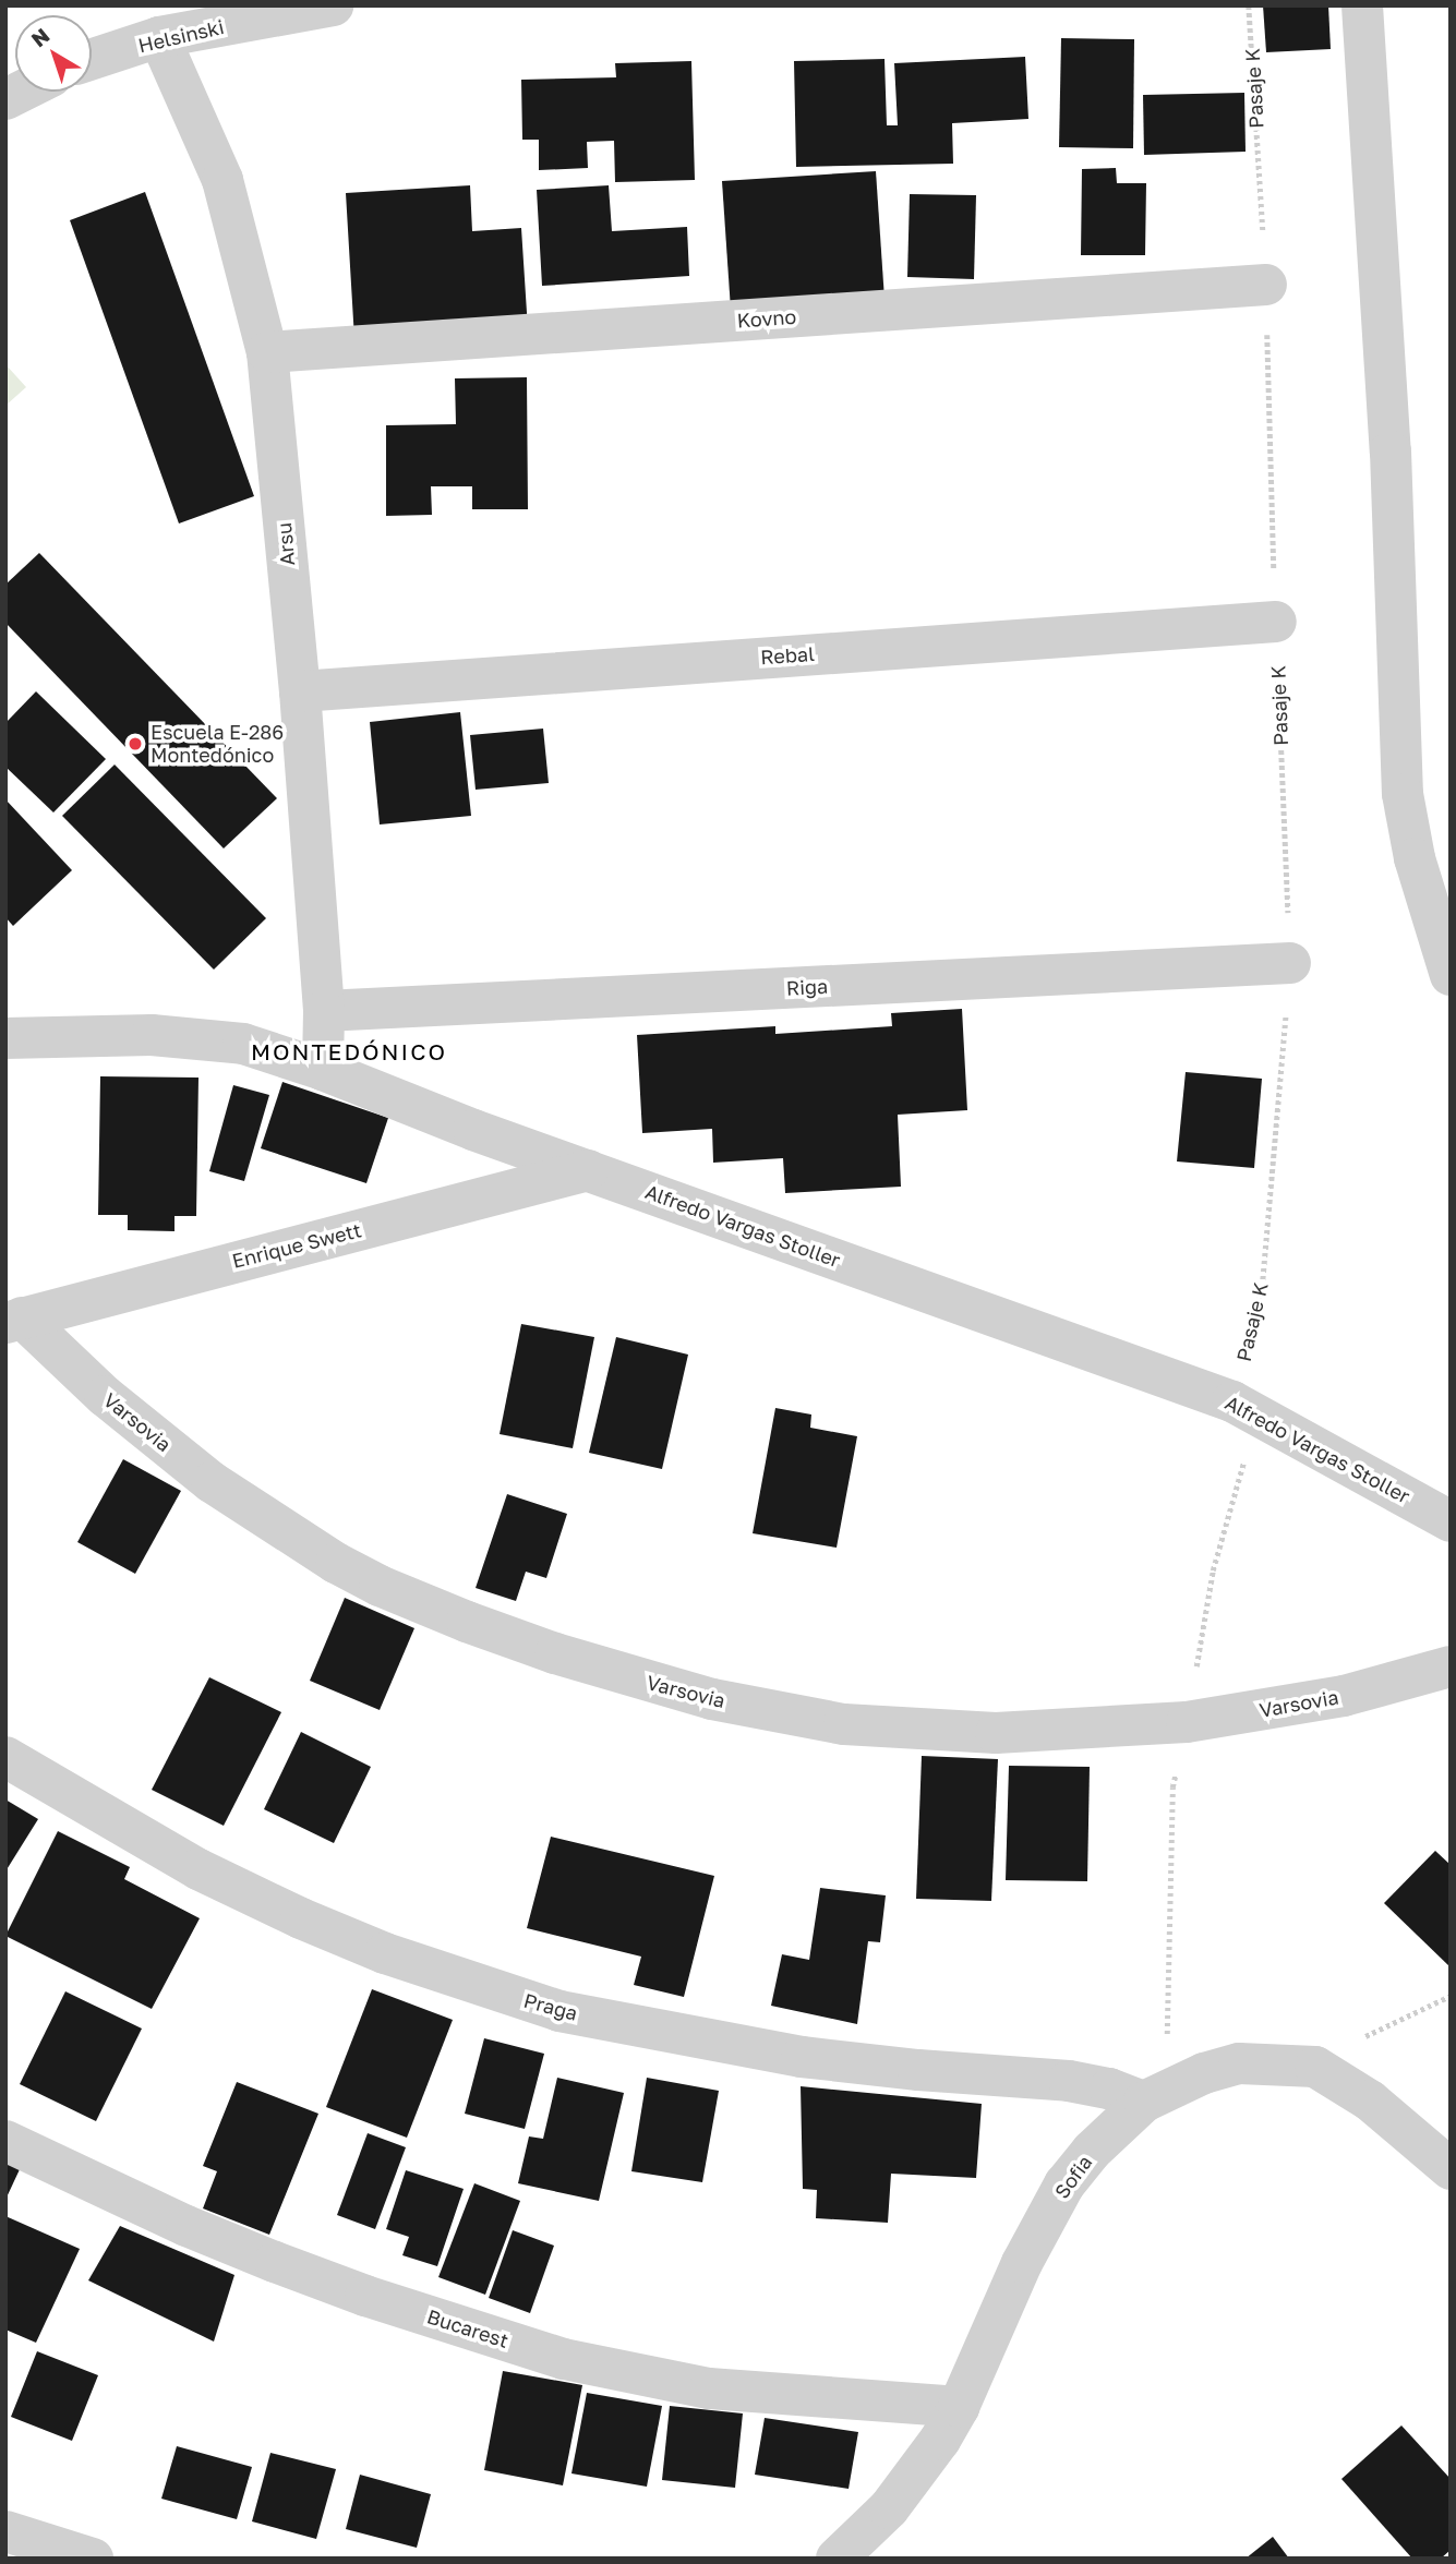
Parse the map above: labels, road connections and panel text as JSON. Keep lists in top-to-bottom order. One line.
{"streets":{"street":["Helsinski","Kovno","Arsu","Rebal","Riga","Alfredo Vargas Stoller","Enrique Swett","Varsovia","Praga","Sofia","Bucarest"],"path":["Pasaje K"]},"crossings":[["Helsinski","Arsu"],["Pasaje K","Kovno"],["Pasaje K","Rebal"],["Pasaje K","Riga"],["Pasaje K","Alfredo Vargas Stoller"],["Kovno","Arsu"],["Arsu","Rebal"],["Arsu","Riga"],["Arsu","Alfredo Vargas Stoller"],["Alfredo Vargas Stoller","Enrique Swett"],["Enrique Swett","Varsovia"],["Praga","Sofia"],["Sofia","Bucarest"]],"districts":["MONTEDÓNICO"],"places":["Escuela E-286 Montedónico"],"north":"top left"}
